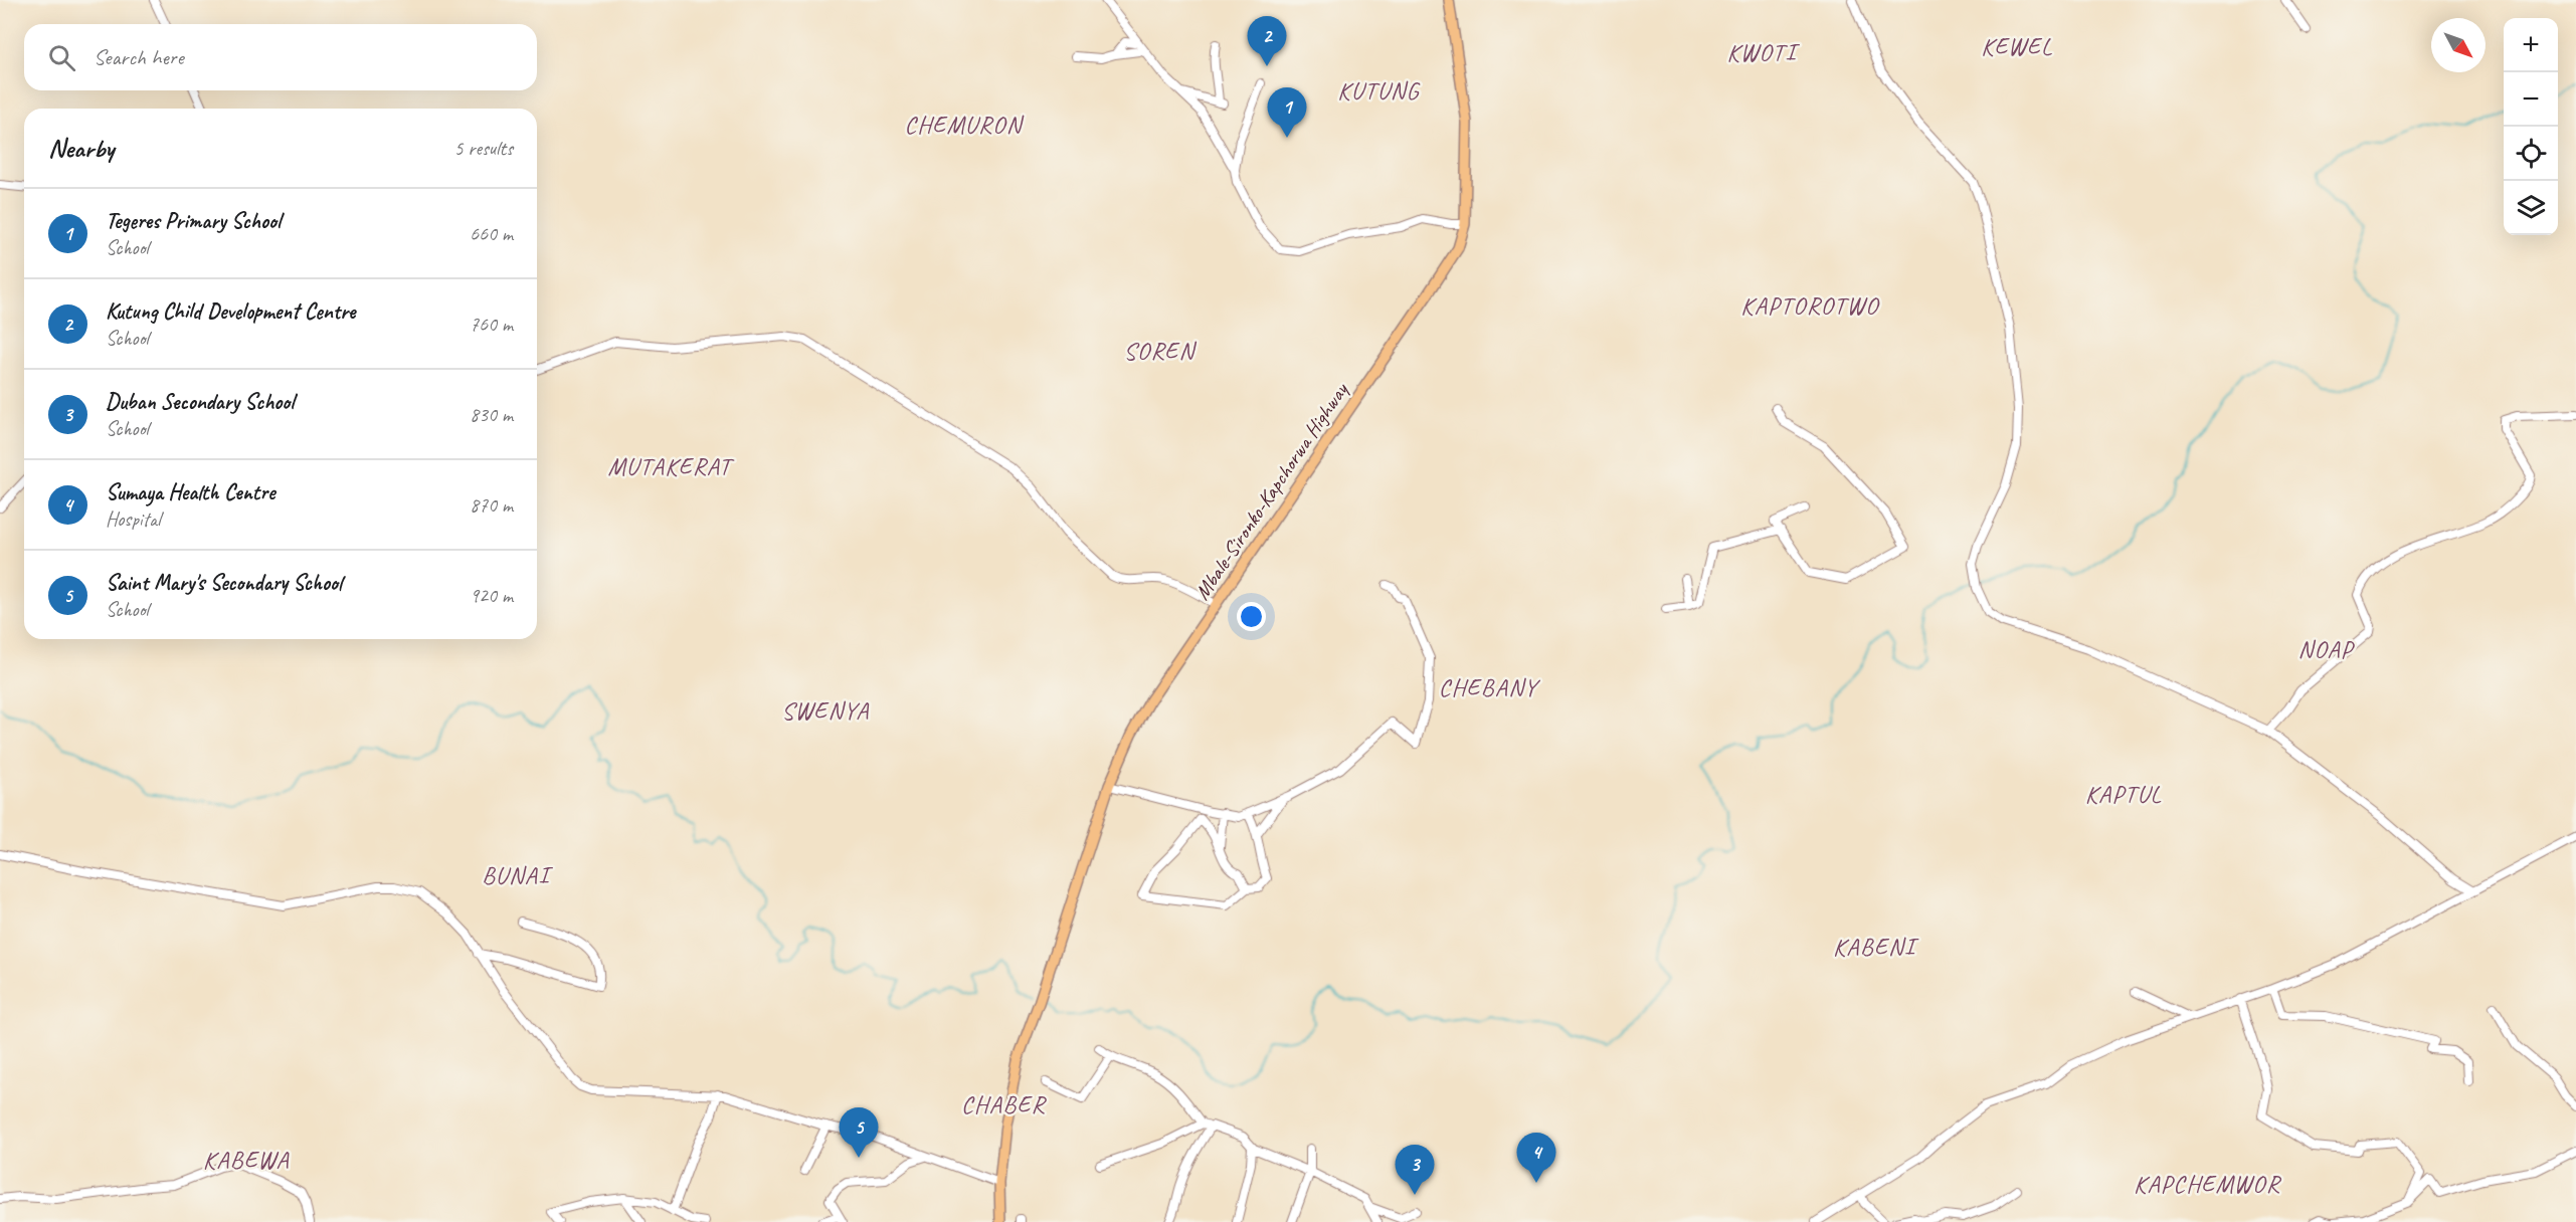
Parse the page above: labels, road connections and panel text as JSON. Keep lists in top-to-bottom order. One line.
{"streets":{"main road":["Mbale-Sironko-Kapchorwa Highway"]},"districts":["KEWEL","KWOTI","KUTUNG","CHEMURON","KAPTOROTWO","SOREN","MUTAKERAT","NOAP","CHEBANY","SWENYA","KAPTUL","BUNAI","KABENI","CHABER","KABEWA","KAPCHEMWOR"],"north":"bottom right","page":{"pins":["2","1","5","4","3"],"map_buttons":["+","−"],"search":"Search here","heading":["Nearby","5 results"],"list":[{"mark":"1","name":"Tegeres Primary School","note":"School","value":"660 m"},{"mark":"2","name":"Kutung Child Development Centre","note":"School","value":"760 m"},{"mark":"3","name":"Duban Secondary School","note":"School","value":"830 m"},{"mark":"4","name":"Sumaya Health Centre","note":"Hospital","value":"870 m"},{"mark":"5","name":"Saint Mary's Secondary School","note":"School","value":"920 m"}]}}
